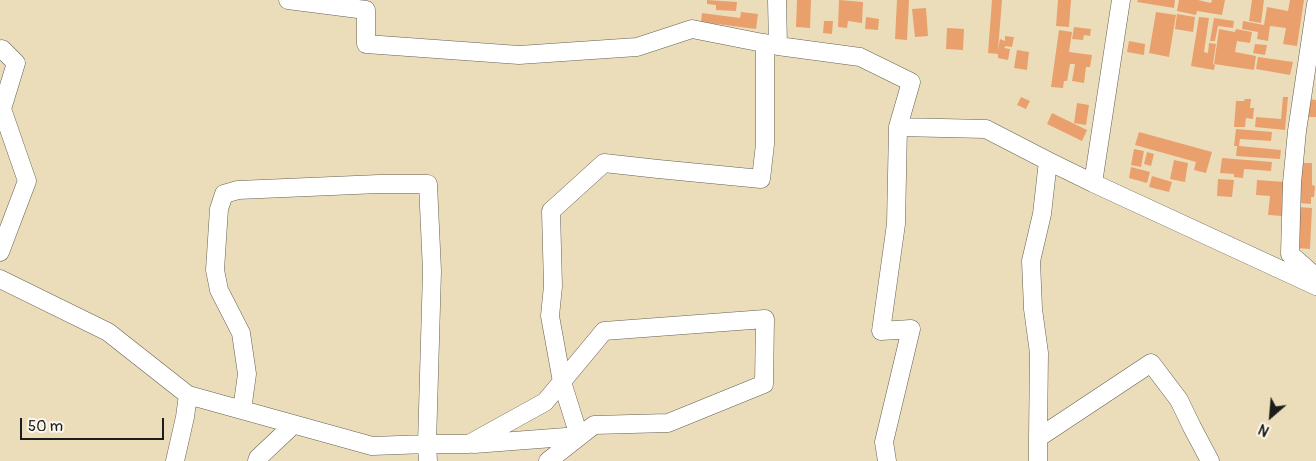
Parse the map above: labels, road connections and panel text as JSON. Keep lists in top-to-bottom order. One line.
{"scale_bar":"50 m","north":"bottom left"}
